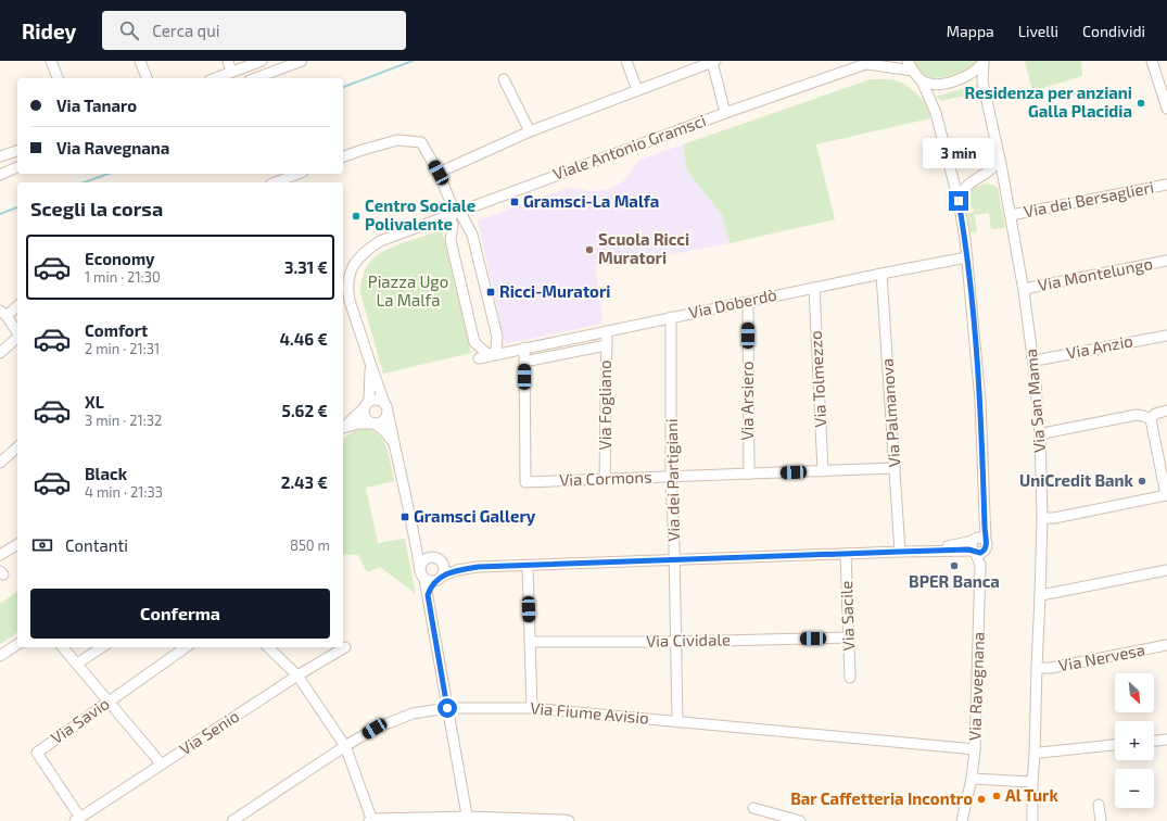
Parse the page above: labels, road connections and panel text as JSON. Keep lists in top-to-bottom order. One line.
{"streets":{"street":["Viale Antonio Gramsci","Via dei Bersaglieri","Via Montelungo","Via Doberdò","Via Anzio","Via Tolmezzo","Via Arsiero","Via San Mama","Via Fogliano","Via Palmanova","Via Cormons","Via dei Partigiani","Via Sacile","Via Cividale","Via Nervesa","Via Ravegnana","Via Fiume Avisio","Via Savio","Via Senio"]},"crossings":[["Viale Antonio Gramsci","Via Ravegnana"],["Via dei Bersaglieri","Via San Mama"],["Via Montelungo","Via San Mama"],["Via Doberdò","Via Tolmezzo"],["Via Doberdò","Via Arsiero"],["Via Doberdò","Via Fogliano"],["Via Doberdò","Via Palmanova"],["Via Doberdò","Via dei Partigiani"],["Via Doberdò","Via Ravegnana"],["Via Anzio","Via San Mama"],["Via Tolmezzo","Via Cormons"],["Via Arsiero","Via Cormons"],["Via San Mama","Via Nervesa"],["Via Fogliano","Via Cormons"],["Via Palmanova","Via Cormons"],["Via Cormons","Via dei Partigiani"],["Via dei Partigiani","Via Cividale"],["Via dei Partigiani","Via Fiume Avisio"],["Via Sacile","Via Cividale"],["Via Ravegnana","Via Fiume Avisio"],["Via Savio","Via Senio"]],"parks":["Piazza Ugo La Malfa"],"places":{"other":["Residenza per anziani Galla Placidia","Centro Sociale Polivalente","Scuola Ricci Muratori","UniCredit Bank","BPER Banca","Al Turk","Bar Caffetteria Incontro"],"transit":["Gramsci-La Malfa","Ricci-Muratori","Gramsci Gallery"]},"north":"bottom right","page":{"header":"Ridey","search":"Cerca qui","nav":["Mappa","Livelli","Condividi"],"banner":["Via Tanaro","Via Ravegnana"],"bubble":"3 min","heading":"Scegli la corsa","list":[{"name":"Economy","note":"1 min · 21:30","value":"3.31 €"},{"name":"Comfort","note":"2 min · 21:31","value":"4.46 €"},{"name":"XL","note":"3 min · 21:32","value":"5.62 €"},{"name":"Black","note":"4 min · 21:33","value":"2.43 €"}],"pay":["Contanti","850 m"],"buttons":"Conferma","map_buttons":["+","−"]}}
